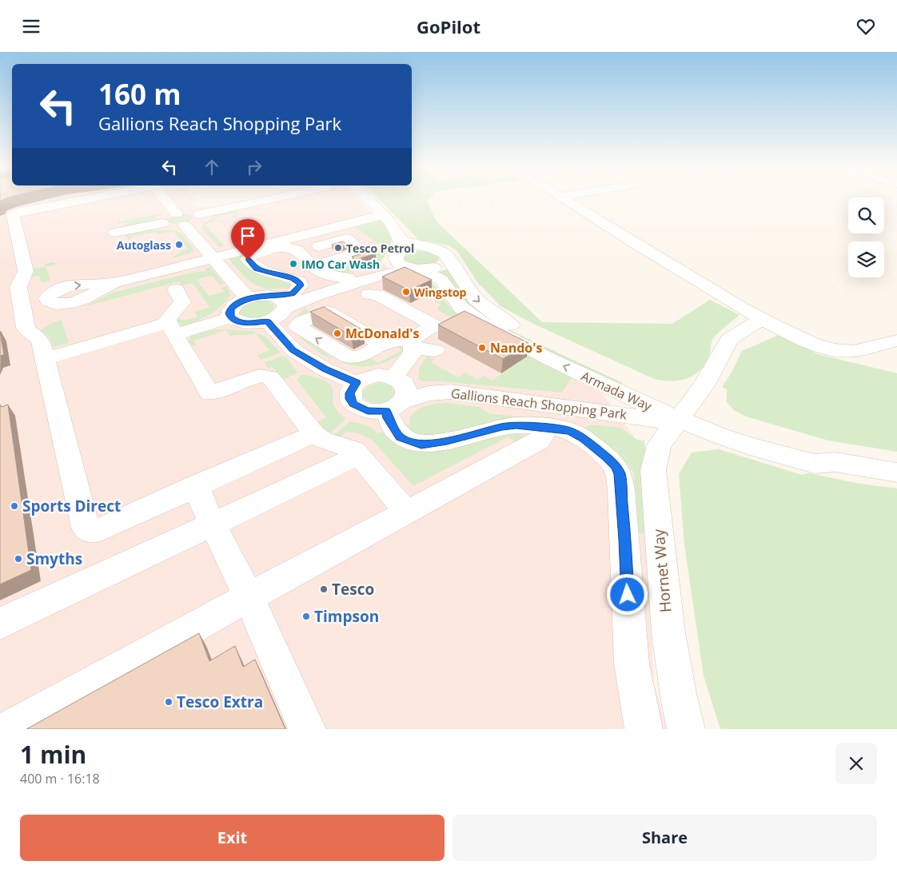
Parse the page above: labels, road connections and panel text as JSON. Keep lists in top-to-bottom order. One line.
{"streets":{"street":["Armada Way","Gallions Reach Shopping Park","Hornet Way"]},"crossings":[["Armada Way","Gallions Reach Shopping Park"],["Armada Way","Hornet Way"],["Gallions Reach Shopping Park","Hornet Way"]],"places":["Autoglass","Tesco Petrol","IMO Car Wash","Wingstop","McDonald's","Nando's","Sports Direct","Smyths","Tesco","Timpson","Tesco Extra"],"page":{"header":"GoPilot","turn":["160 m","Gallions Reach Shopping Park"],"heading":["1 min","400 m · 16:18"],"buttons":["Exit","Share"]}}
